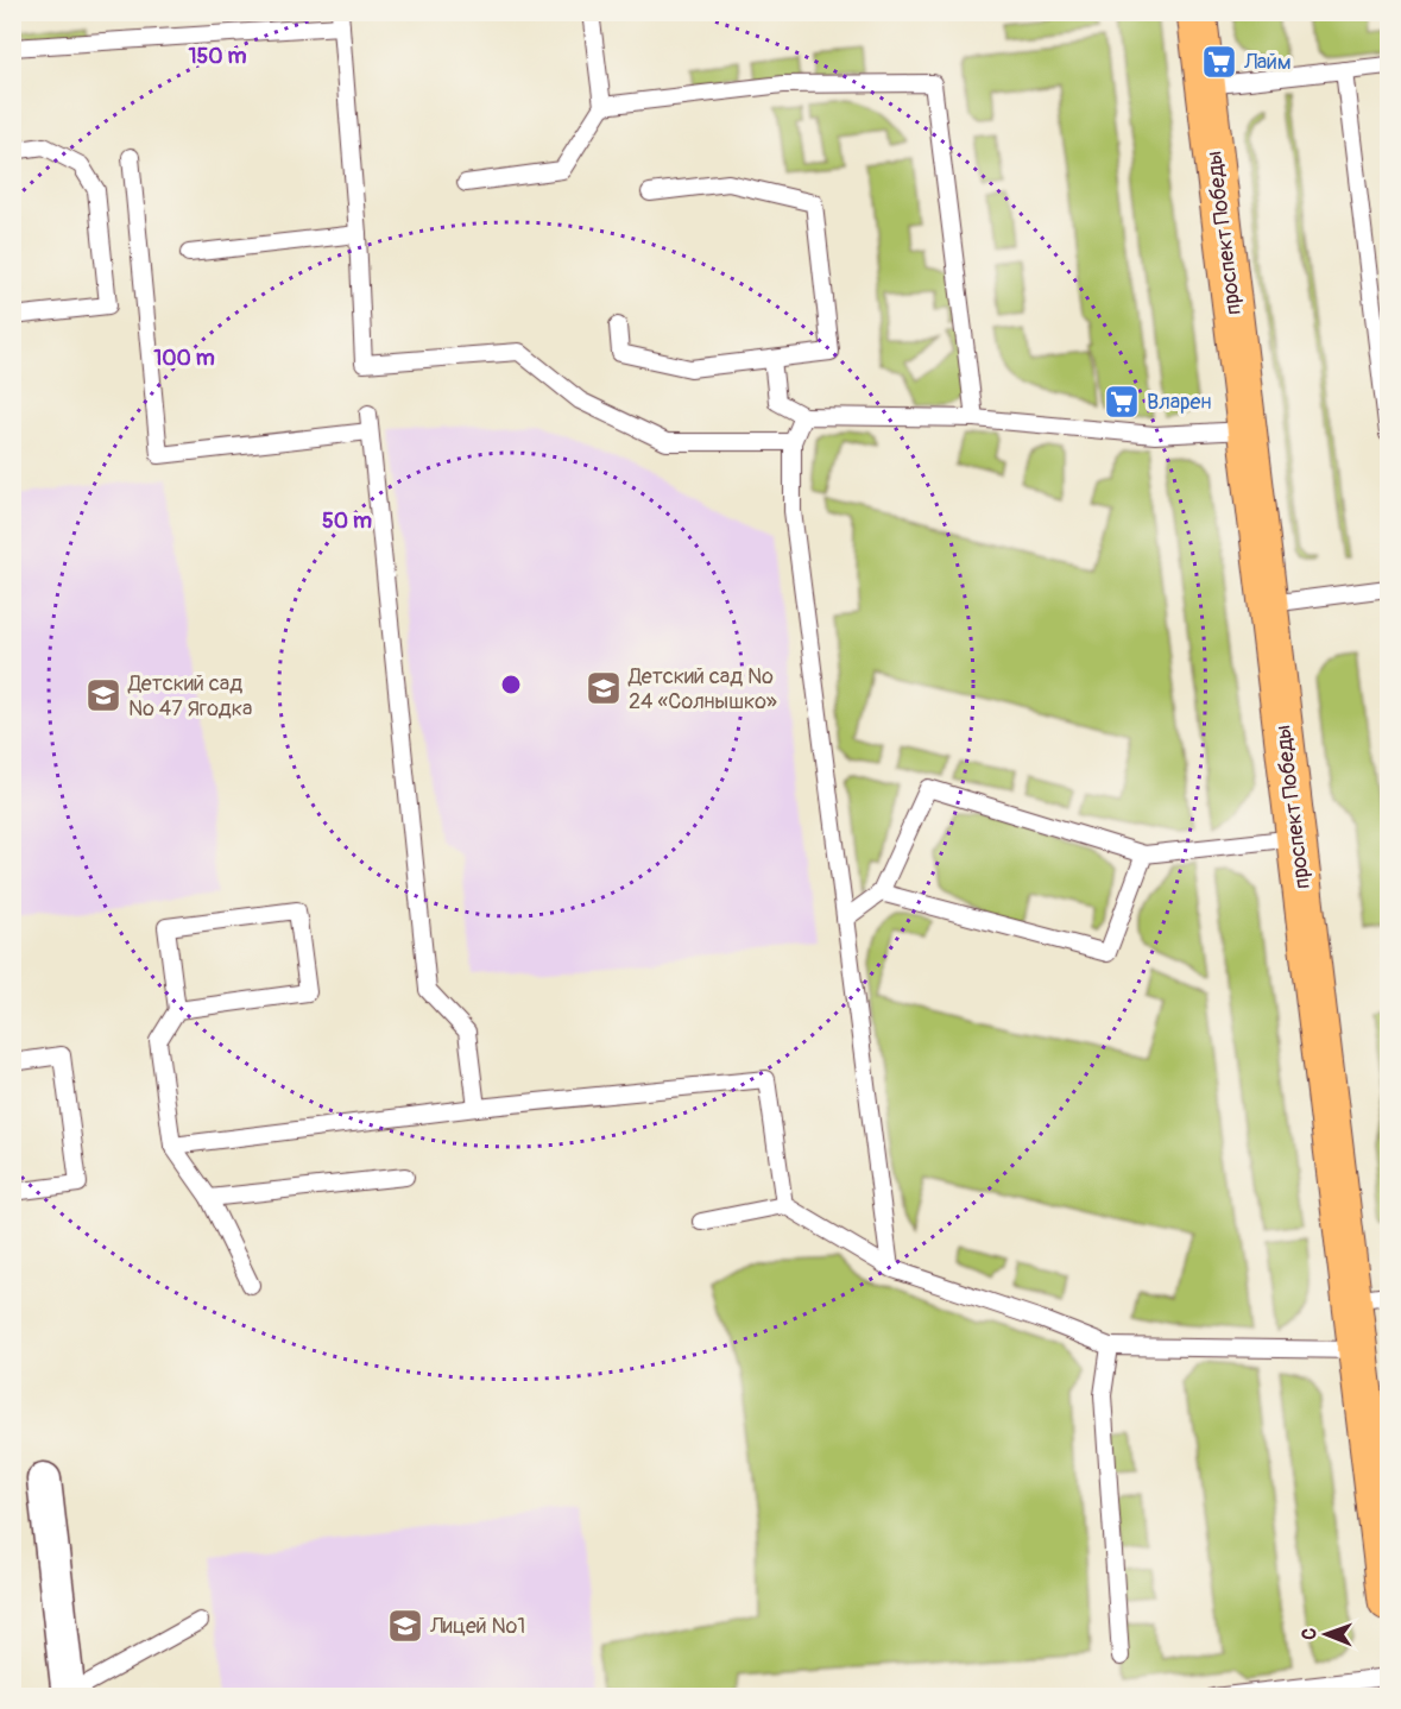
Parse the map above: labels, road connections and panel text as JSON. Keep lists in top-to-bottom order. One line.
{"streets":{"main road":["проспект Победы"]},"places":{"supermarket":["Лайм","Вларен"],"school or university":["Детский сад № 24 «Солнышко»","Детский сад № 47 Ягодка","Лицей №1"]},"north":"left","rings":["150 m","100 m","50 m"]}
